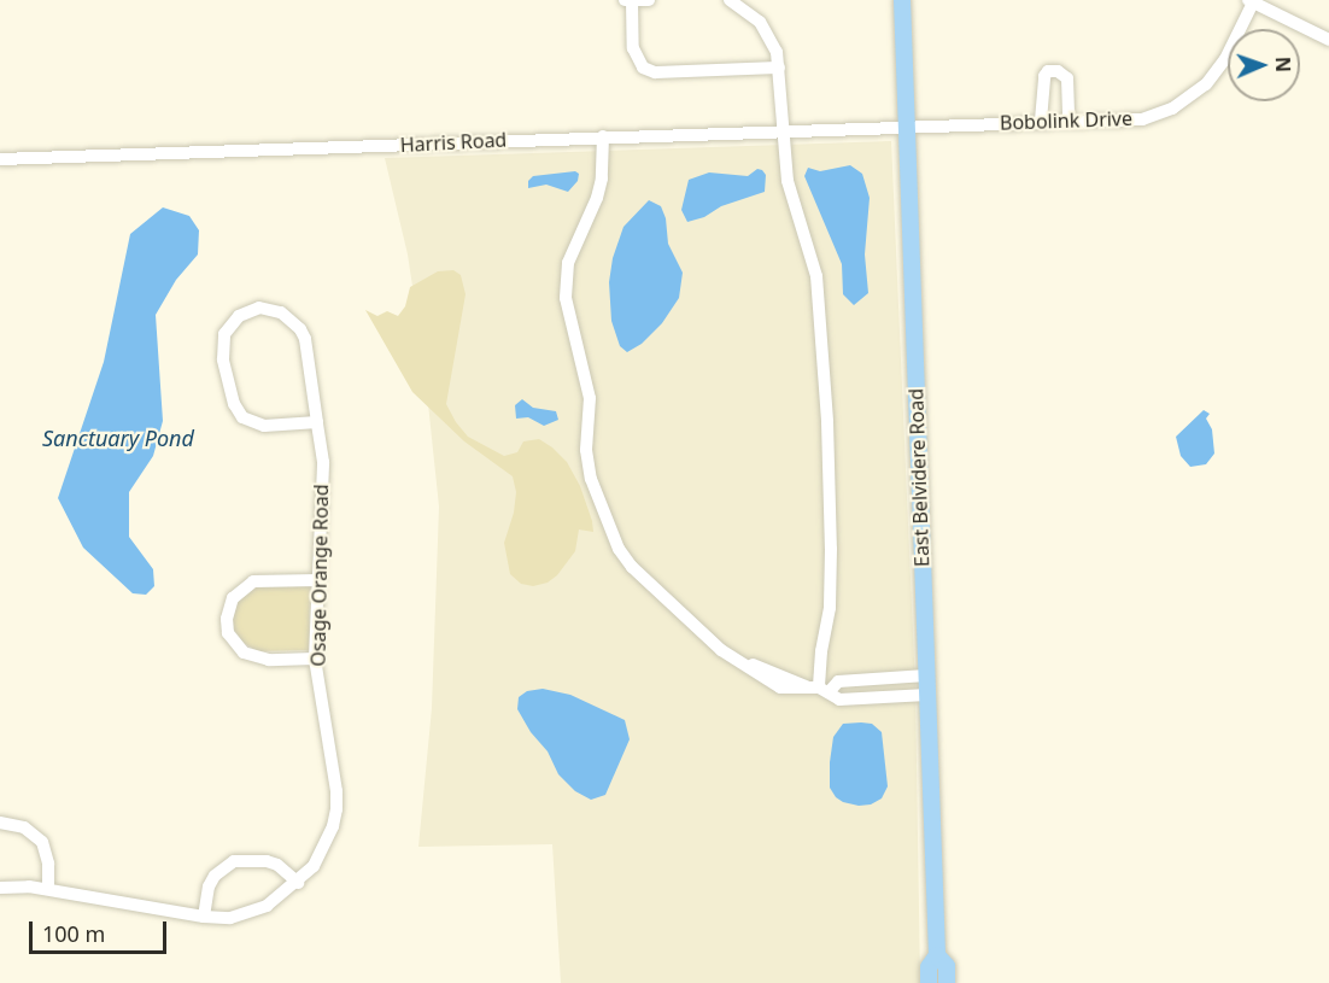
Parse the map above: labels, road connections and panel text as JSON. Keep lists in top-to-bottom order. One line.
{"streets":{"main road":["East Belvidere Road"],"street":["Bobolink Drive","Harris Road","Osage Orange Road"]},"crossings":[["Bobolink Drive","Harris Road"],["Bobolink Drive","East Belvidere Road"],["Harris Road","East Belvidere Road"]],"water":["Sanctuary Pond"],"scale_bar":"100 m","north":"right"}
